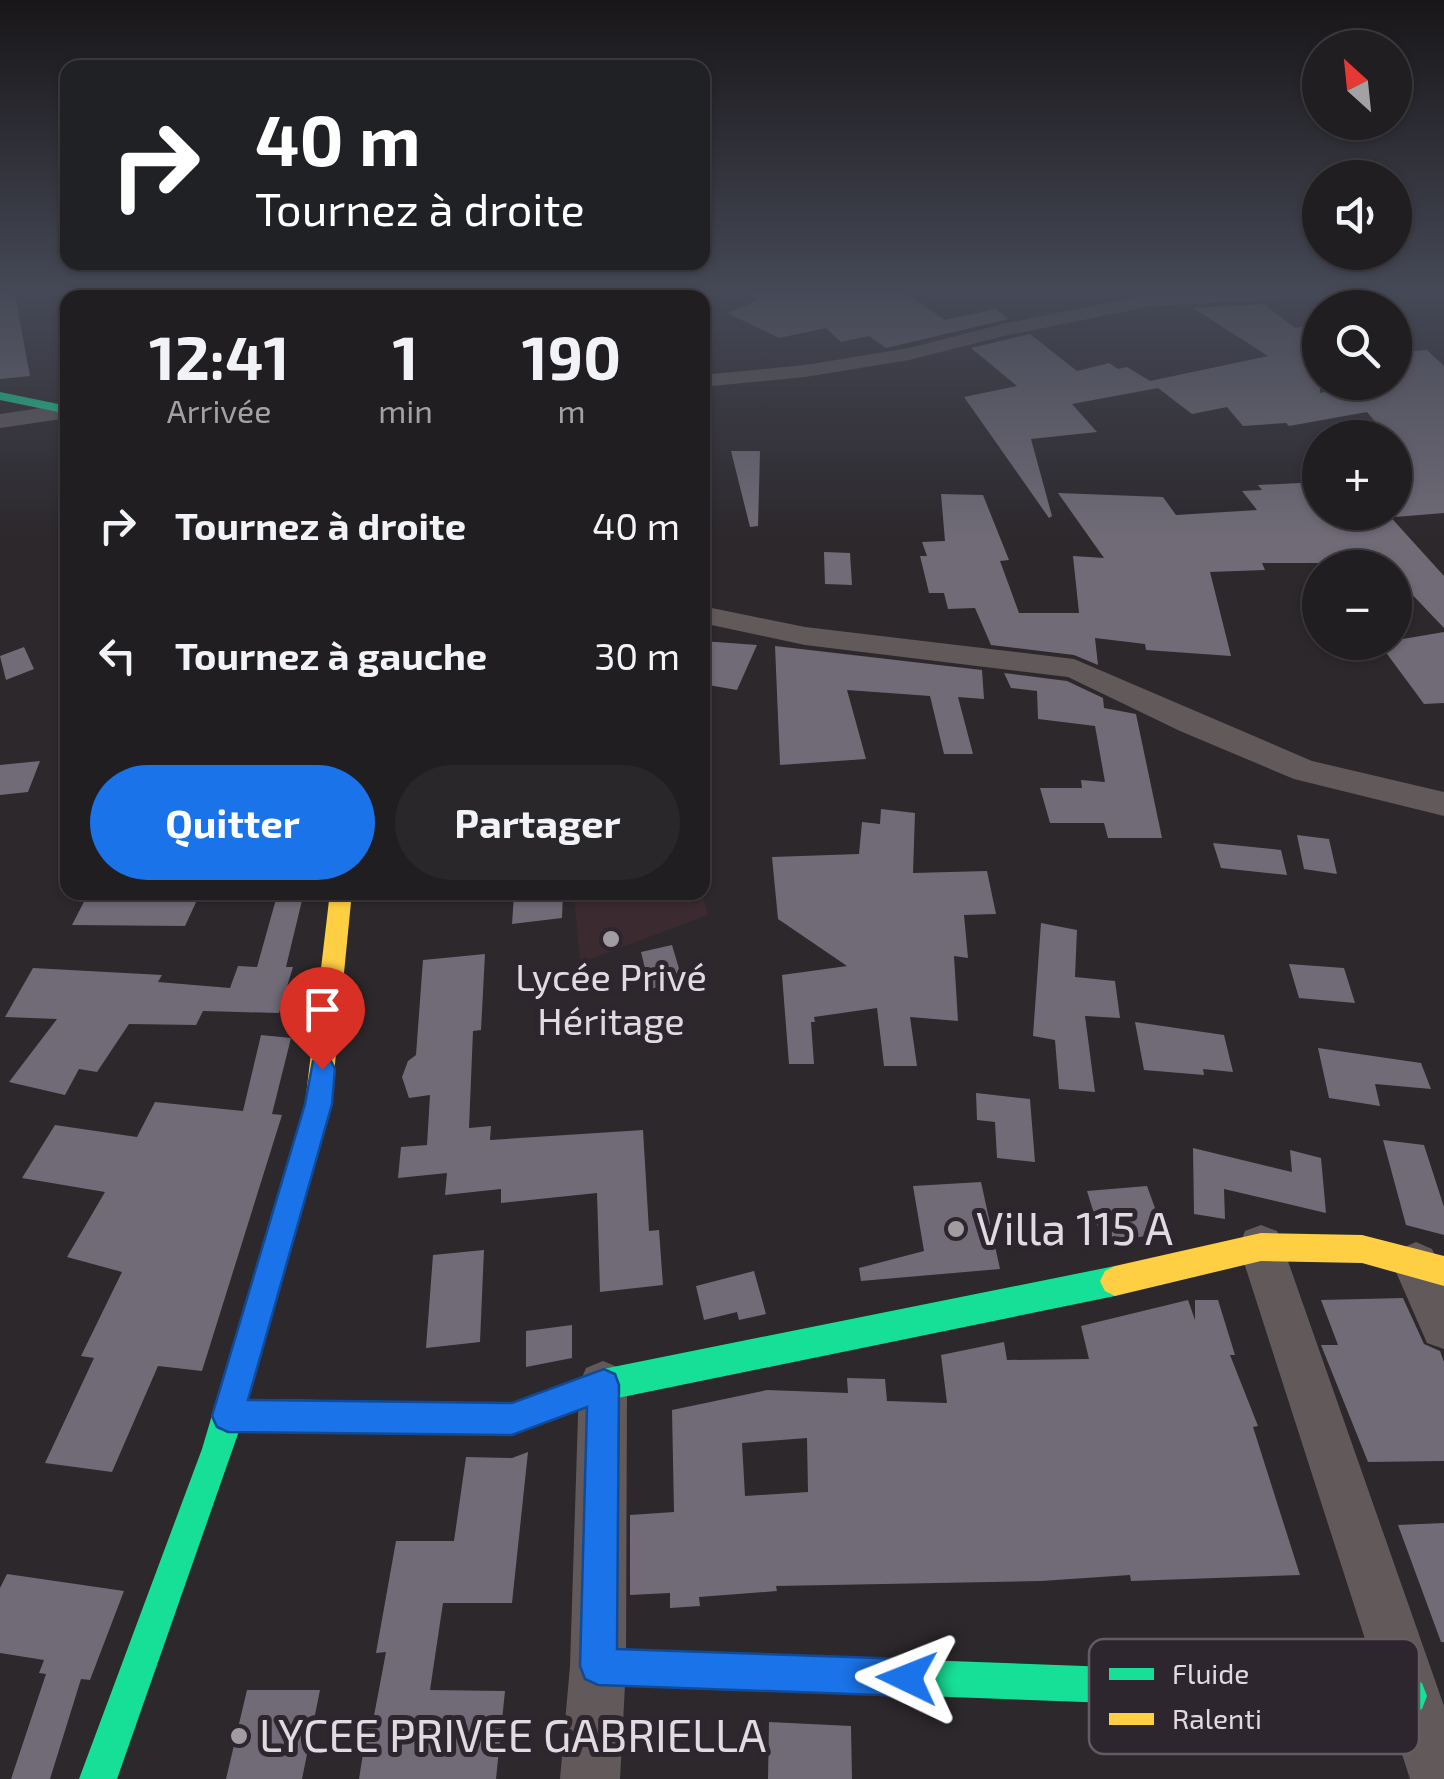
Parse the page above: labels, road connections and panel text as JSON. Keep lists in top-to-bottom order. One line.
{"places":["Lycée Privé Héritage","Villa 115 A","LYCEE PRIVEE GABRIELLA"],"legend":["Fluide","Ralenti"],"north":"top left","page":{"map_buttons":["+","−"],"turn":["40 m","Tournez à droite"],"eta":["12:41","Arrivée","1","min","190","m"],"list":[{"name":"Tournez à droite","value":"40 m"},{"name":"Tournez à gauche","value":"30 m"}],"buttons":["Quitter","Partager"]}}
